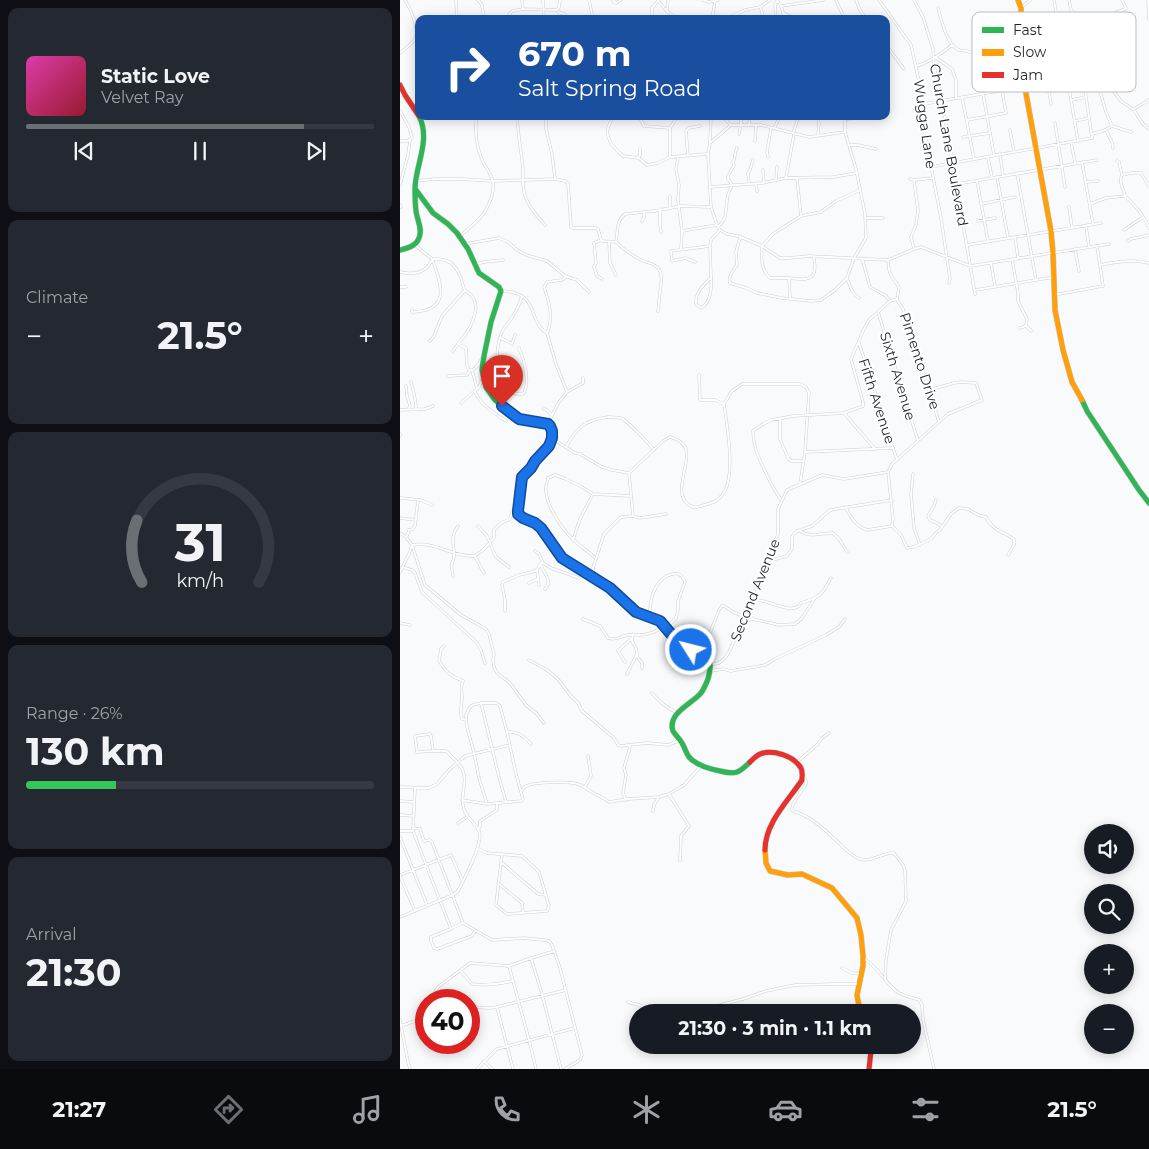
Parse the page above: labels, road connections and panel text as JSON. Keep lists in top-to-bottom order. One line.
{"streets":{"street":["Wugga Lane","Church Lane Boulevard","Pimento Drive","Sixth Avenue","Fifth Avenue","Second Avenue"]},"crossings":[["Pimento Drive","Sixth Avenue"],["Pimento Drive","Fifth Avenue"],["Pimento Drive","Second Avenue"]],"legend":["Fast","Slow","Jam"],"page":{"turn":["670 m","Salt Spring Road"],"song":["Static Love","Velvet Ray"],"tile":["Climate",["Range · 26%","130 km"],["Arrival","21:30"]],"heat":["−","21.5°","+"],"map_buttons":["+","−"],"limit":"40","trip":"21:30 · 3 min · 1.1 km","tabs":["21:27","21.5°"],"gauge":["31","km/h"]}}
